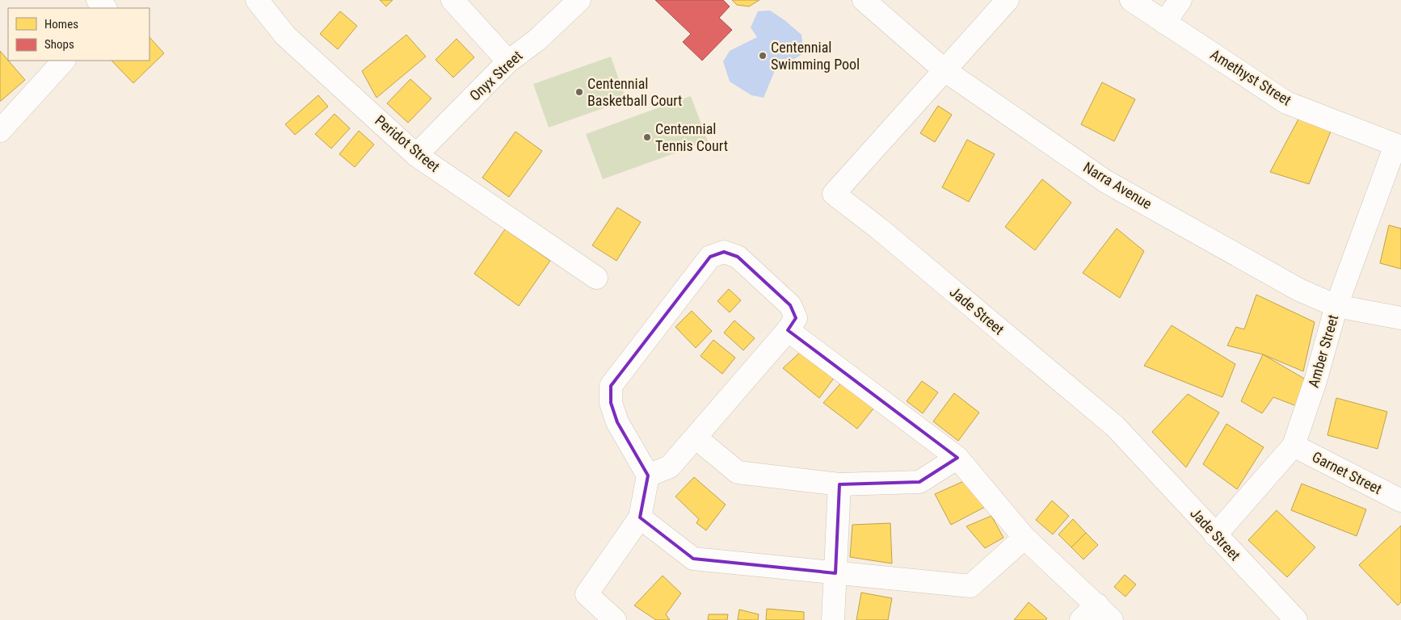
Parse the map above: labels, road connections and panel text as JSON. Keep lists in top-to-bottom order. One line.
{"streets":{"street":["Onyx Street","Amethyst Street","Peridot Street","Narra Avenue","Jade Street","Amber Street","Garnet Street"]},"crossings":[["Onyx Street","Peridot Street"],["Amethyst Street","Amber Street"],["Narra Avenue","Jade Street"],["Narra Avenue","Amber Street"],["Jade Street","Amber Street"],["Amber Street","Garnet Street"]],"places":["Centennial Swimming Pool","Centennial Basketball Court","Centennial Tennis Court"],"legend":["Homes","Shops"]}
